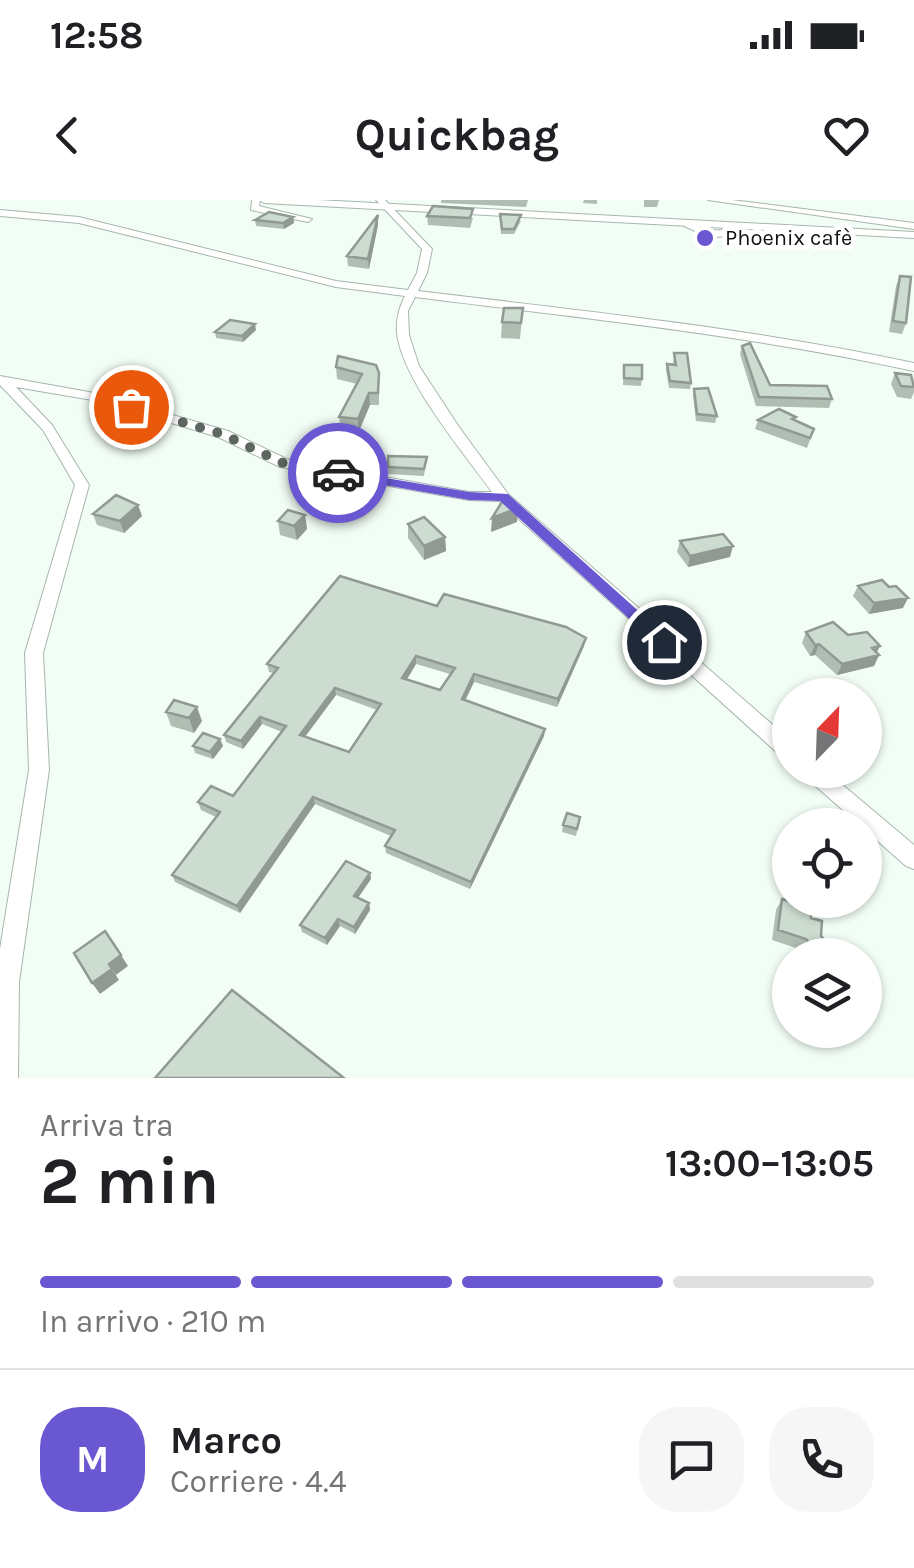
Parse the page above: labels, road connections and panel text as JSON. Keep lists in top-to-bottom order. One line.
{"places":["Phoenix cafè"],"north":"top right","page":{"status":"12:58","header":"Quickbag","heading":["2 min","Arriva tra","13:00–13:05"],"panel":["Marco","Corriere · 4.4"],"bar":"In arrivo · 210 m","round":"M"}}
